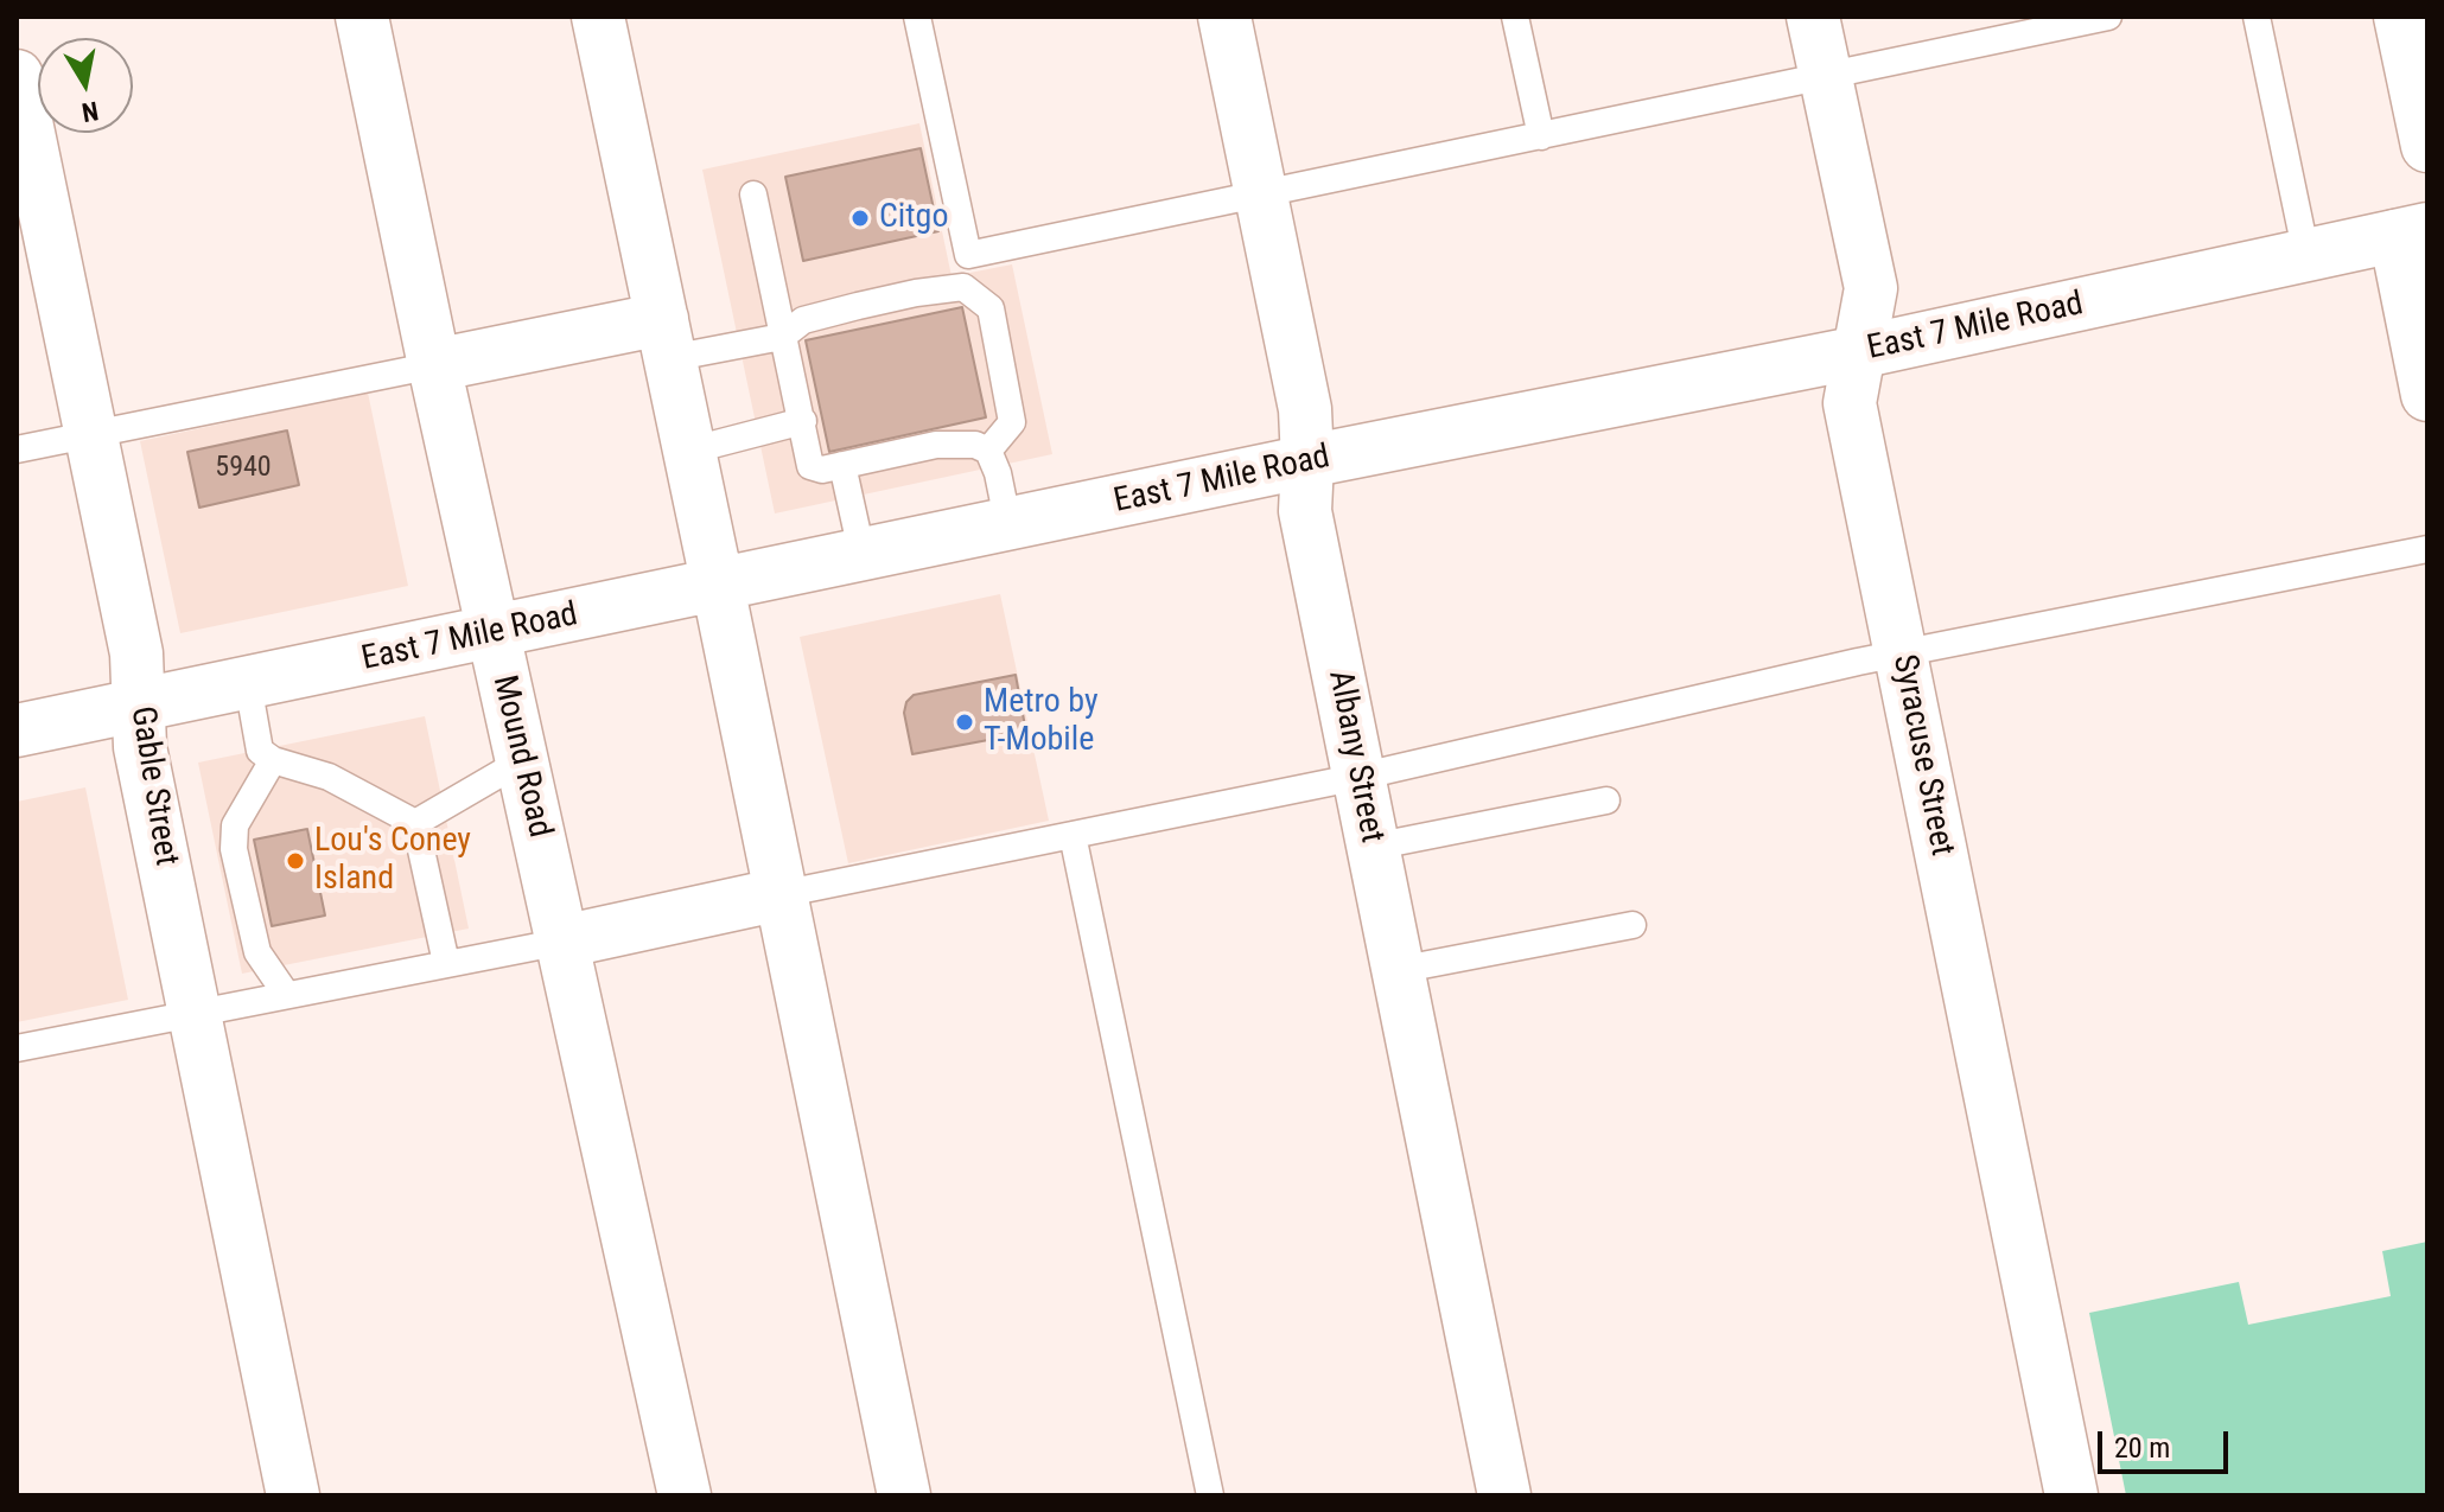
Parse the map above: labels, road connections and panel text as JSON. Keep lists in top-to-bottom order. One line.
{"streets":{"street":["East 7 Mile Road","Syracuse Street","Mound Road","Albany Street","Gable Street"]},"crossings":[["East 7 Mile Road","Syracuse Street"],["East 7 Mile Road","Mound Road"],["East 7 Mile Road","Albany Street"],["East 7 Mile Road","Gable Street"]],"places":["Citgo","Metro by T-Mobile","Lou's Coney Island"],"house_numbers":["5940"],"scale_bar":"20 m","north":"bottom"}
